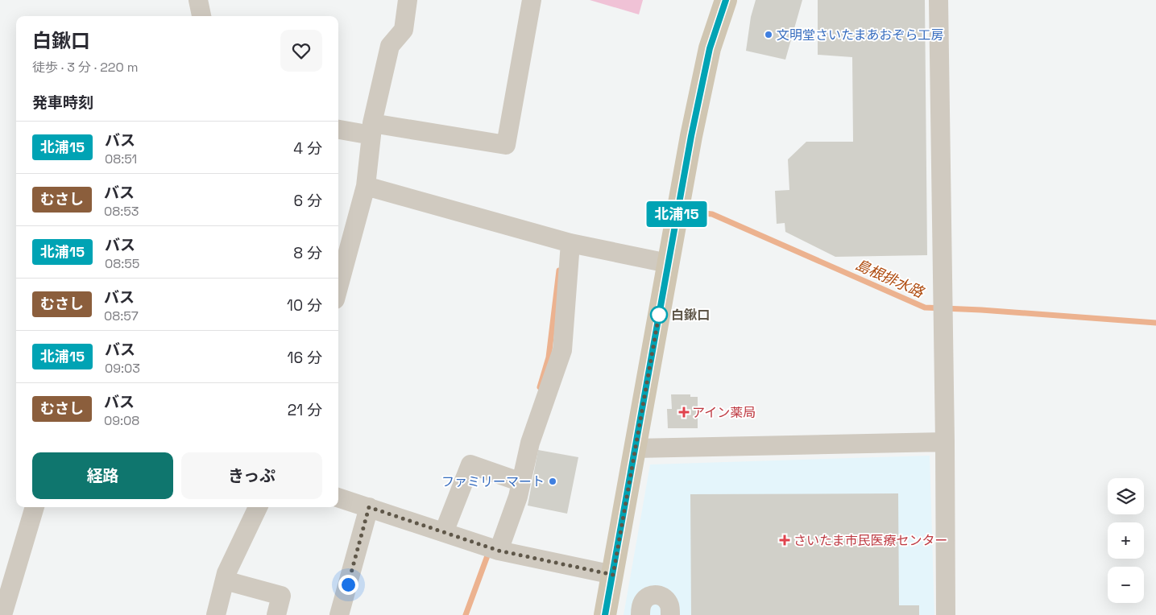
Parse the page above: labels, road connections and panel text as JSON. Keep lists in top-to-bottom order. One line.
{"water":["島根排水路"],"places":{"other":["文明堂さいたまあおぞら工房","白鍬口","ファミリーマート"],"health":["アイン薬局","さいたま市民医療センター"]},"lines":["bus line 北浦15"],"page":{"on_map":"北浦15","heading":[["白鍬口","徒歩 · 3 分 · 220 m"],"発車時刻"],"list":[{"mark":"北浦15","name":"バス","note":"08:51","value":"4 分"},{"mark":"むさし","name":"バス","note":"08:53","value":"6 分"},{"mark":"北浦15","name":"バス","note":"08:55","value":"8 分"},{"mark":"むさし","name":"バス","note":"08:57","value":"10 分"},{"mark":"北浦15","name":"バス","note":"09:03","value":"16 分"},{"mark":"むさし","name":"バス","note":"09:08","value":"21 分"}],"buttons":["経路","きっぷ"],"map_buttons":["+","−"]}}
